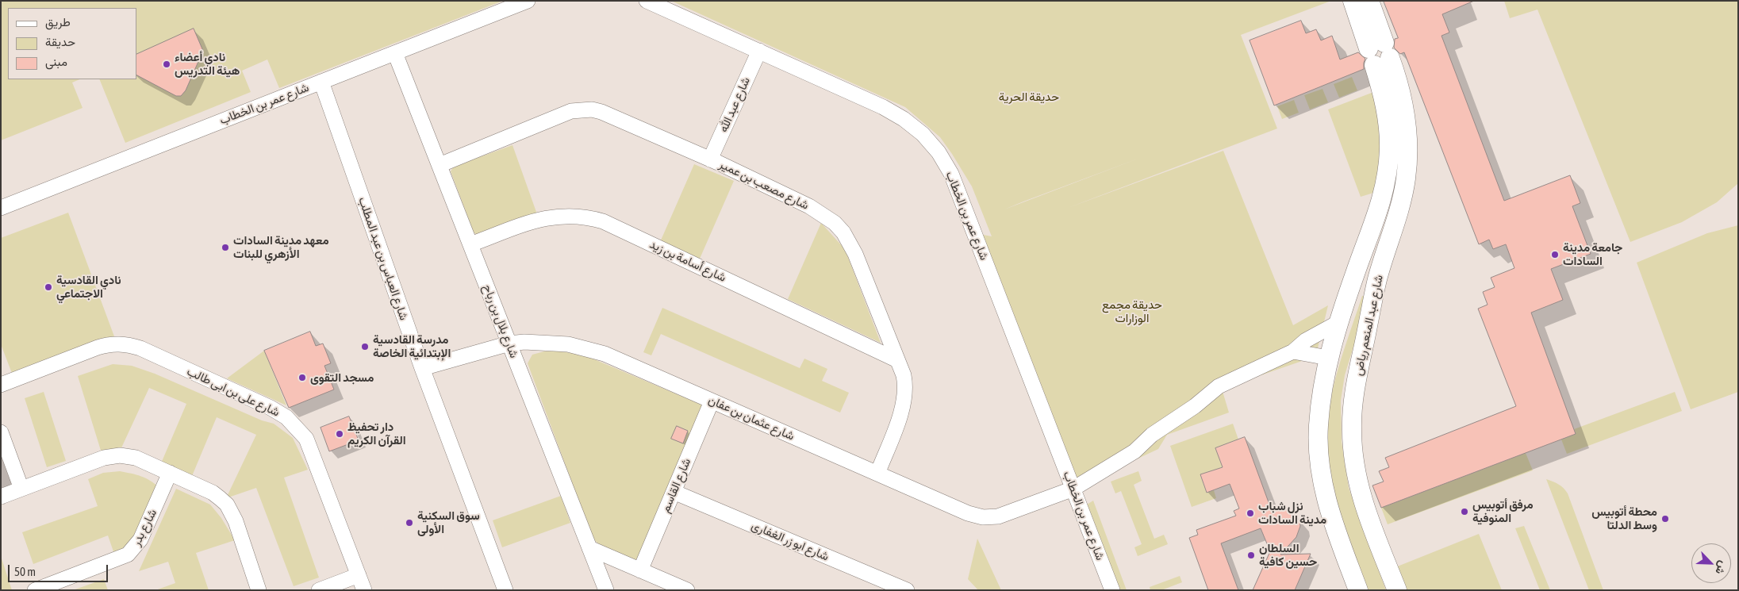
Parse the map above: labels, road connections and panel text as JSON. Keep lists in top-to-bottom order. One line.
{"streets":{"street":["شارع عمر بن الخطاب","شارع عبد الله","شارع مصعب بن عمير","شارع العباس بن عبد المطلب","شارع أسامة بن زيد","شارع بلال بن رباح","شارع عبد المنعم رياض","شارع على بن ابى طالب","شارع عثمان بن عفان","شارع القاسم","شارع بدر","شارع ابو زر الغفارى"]},"crossings":[["شارع عمر بن الخطاب","شارع عبد الله"],["شارع عمر بن الخطاب","شارع العباس بن عبد المطلب"],["شارع عمر بن الخطاب","شارع بلال بن رباح"],["شارع عمر بن الخطاب","شارع عثمان بن عفان"],["شارع عبد الله","شارع مصعب بن عمير"],["شارع مصعب بن عمير","شارع أسامة بن زيد"],["شارع مصعب بن عمير","شارع بلال بن رباح"],["شارع مصعب بن عمير","شارع عثمان بن عفان"],["شارع العباس بن عبد المطلب","شارع عثمان بن عفان"],["شارع أسامة بن زيد","شارع بلال بن رباح"],["شارع بلال بن رباح","شارع عثمان بن عفان"],["شارع عبد المنعم رياض","شارع عثمان بن عفان"],["شارع عثمان بن عفان","شارع القاسم"],["شارع القاسم","شارع ابو زر الغفارى"]],"parks":["حديقة الحرية","حديقة مجمع الوزارات"],"places":["نادي أعضاء هيئة التدريس","معهد مدينة السادات الأزهري للبنات","جامعة مدينة السادات","نادي القادسية الاجتماعي","مدرسة القادسية الإبتدائية الخاصة","مسجد التقوى","دار تحفيظ القرآن الكريم","مرفق أتوبيس المنوفية","نزل شباب مدينة السادات","محطة أتوبيس وسط الدلتا","سوق السكنية الأولى","السلطان حسين كافية"],"legend":["طريق","حديقة","مبنى"],"scale_bar":"50 m","north":"bottom right"}
